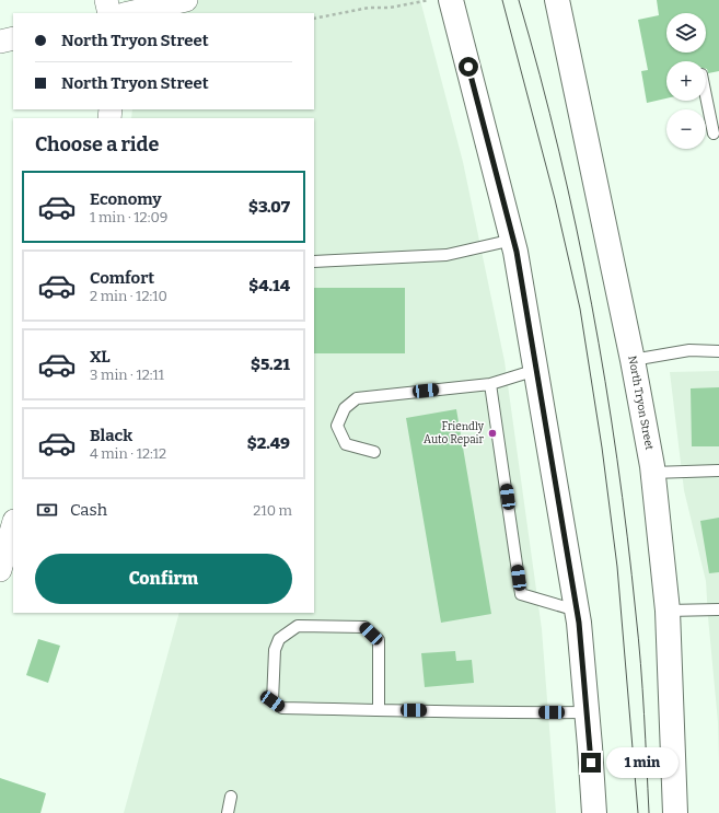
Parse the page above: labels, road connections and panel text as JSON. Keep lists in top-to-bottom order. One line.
{"streets":{"main road":["North Tryon Street"]},"places":["Friendly Auto Repair"],"page":{"map_buttons":["+","−"],"banner":["North Tryon Street","North Tryon Street"],"heading":"Choose a ride","list":[{"name":"Economy","note":"1 min · 12:09","value":"$3.07"},{"name":"Comfort","note":"2 min · 12:10","value":"$4.14"},{"name":"XL","note":"3 min · 12:11","value":"$5.21"},{"name":"Black","note":"4 min · 12:12","value":"$2.49"}],"pay":["Cash","210 m"],"buttons":"Confirm","bubble":"1 min"}}
